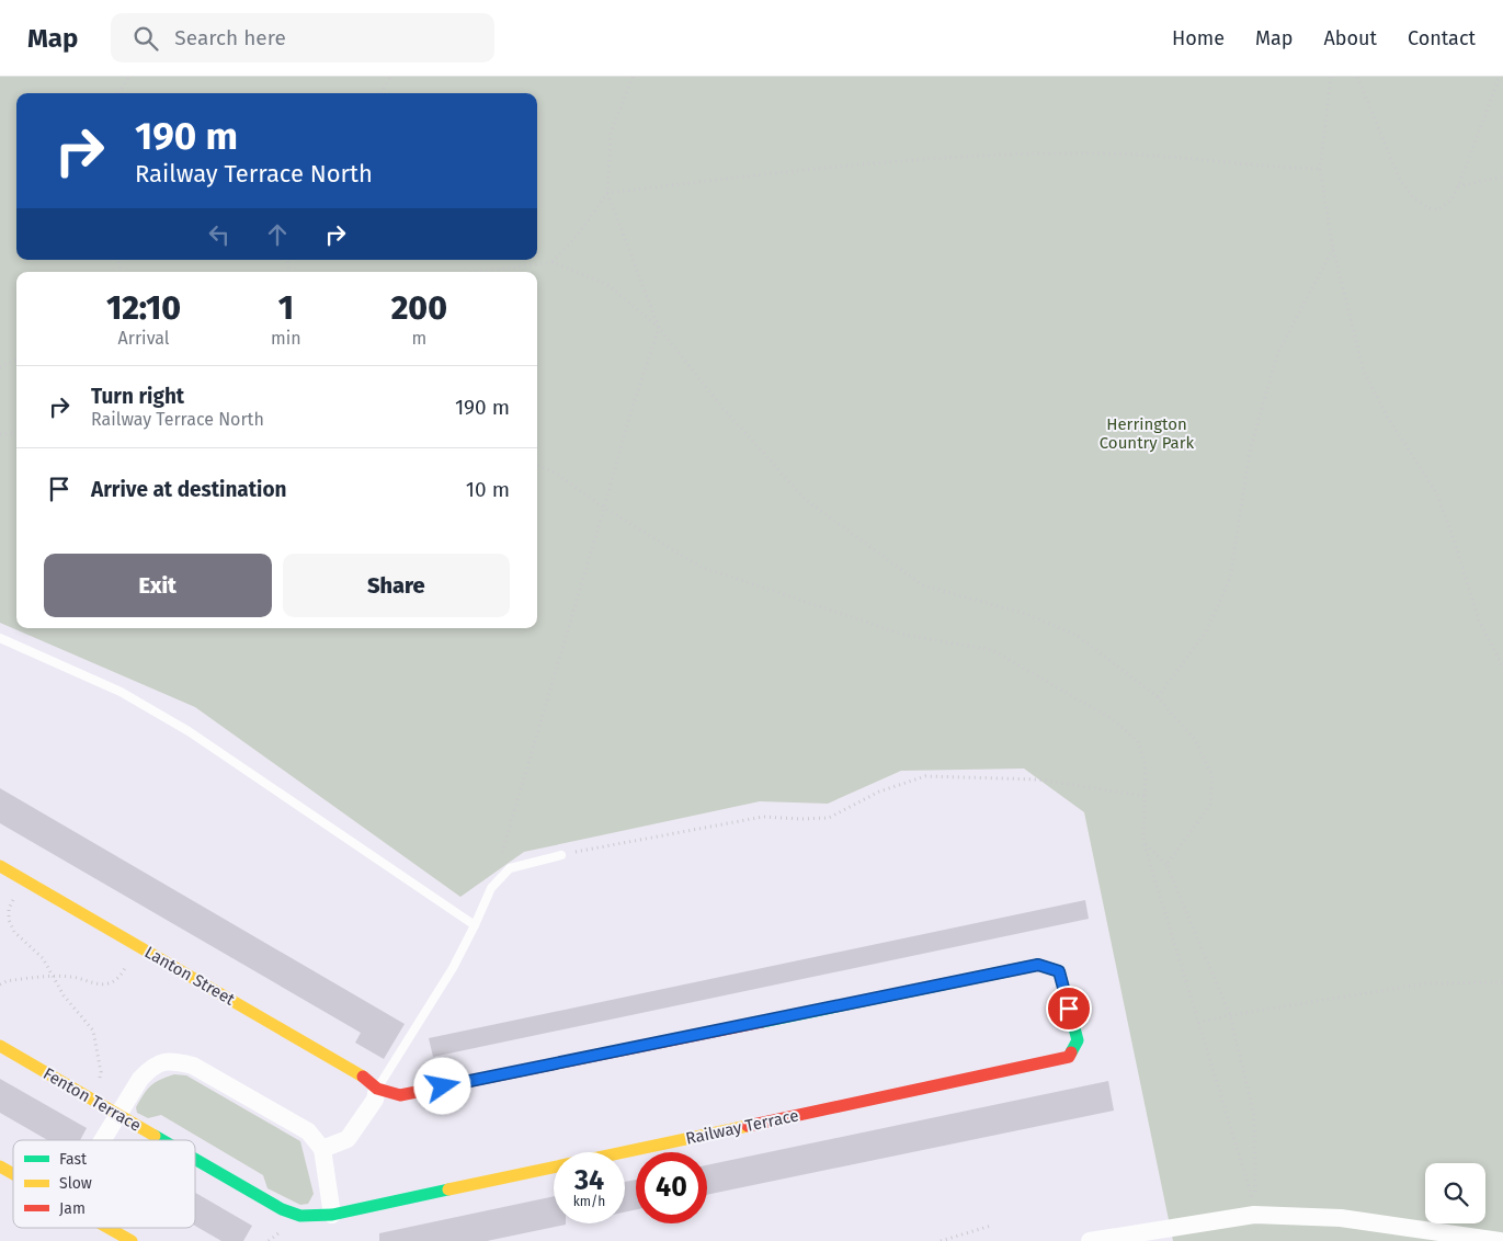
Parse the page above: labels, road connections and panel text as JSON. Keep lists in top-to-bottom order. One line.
{"streets":{"street":["Lanton Street","Fenton Terrace","Railway Terrace"]},"crossings":[["Lanton Street","Railway Terrace"],["Fenton Terrace","Railway Terrace"]],"parks":["Herrington Country Park"],"legend":["Fast","Slow","Jam"],"page":{"header":"Map","search":"Search here","nav":["Home","Map","About","Contact"],"turn":["190 m","Railway Terrace North"],"eta":["12:10","Arrival","1","min","200","m"],"list":[{"name":"Turn right","note":"Railway Terrace North","value":"190 m"},{"name":"Arrive at destination","value":"10 m"}],"buttons":["Exit","Share"],"speed":"34 km/h","limit":"40"}}
